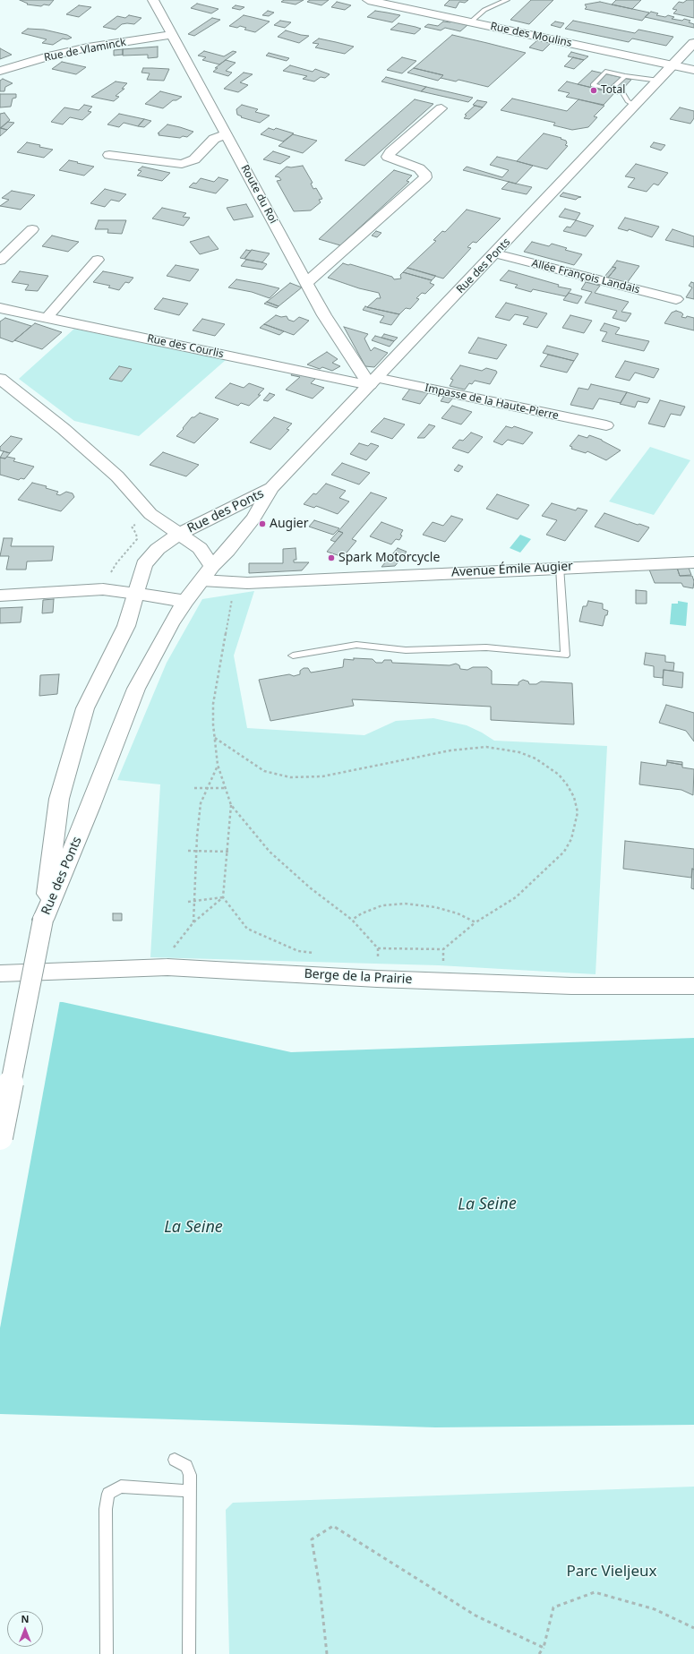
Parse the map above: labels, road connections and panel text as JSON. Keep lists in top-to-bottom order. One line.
{"streets":{"main road":["Rue des Ponts"],"street":["Rue des Moulins","Rue de Vlaminck","Route du Roi","Allée François Landais","Rue des Courlis","Impasse de la Haute-Pierre","Avenue Émile Augier","Berge de la Prairie"]},"crossings":[["Rue des Moulins","Rue des Ponts"],["Rue de Vlaminck","Route du Roi"],["Route du Roi","Rue des Ponts"],["Route du Roi","Rue des Courlis"],["Route du Roi","Impasse de la Haute-Pierre"],["Rue des Ponts","Allée François Landais"],["Rue des Ponts","Rue des Courlis"],["Rue des Ponts","Impasse de la Haute-Pierre"],["Rue des Ponts","Avenue Émile Augier"],["Rue des Courlis","Impasse de la Haute-Pierre"]],"water":["La Seine"],"parks":["Parc Vieljeux"],"places":["Total","Augier","Spark Motorcycle"],"north":"top"}
